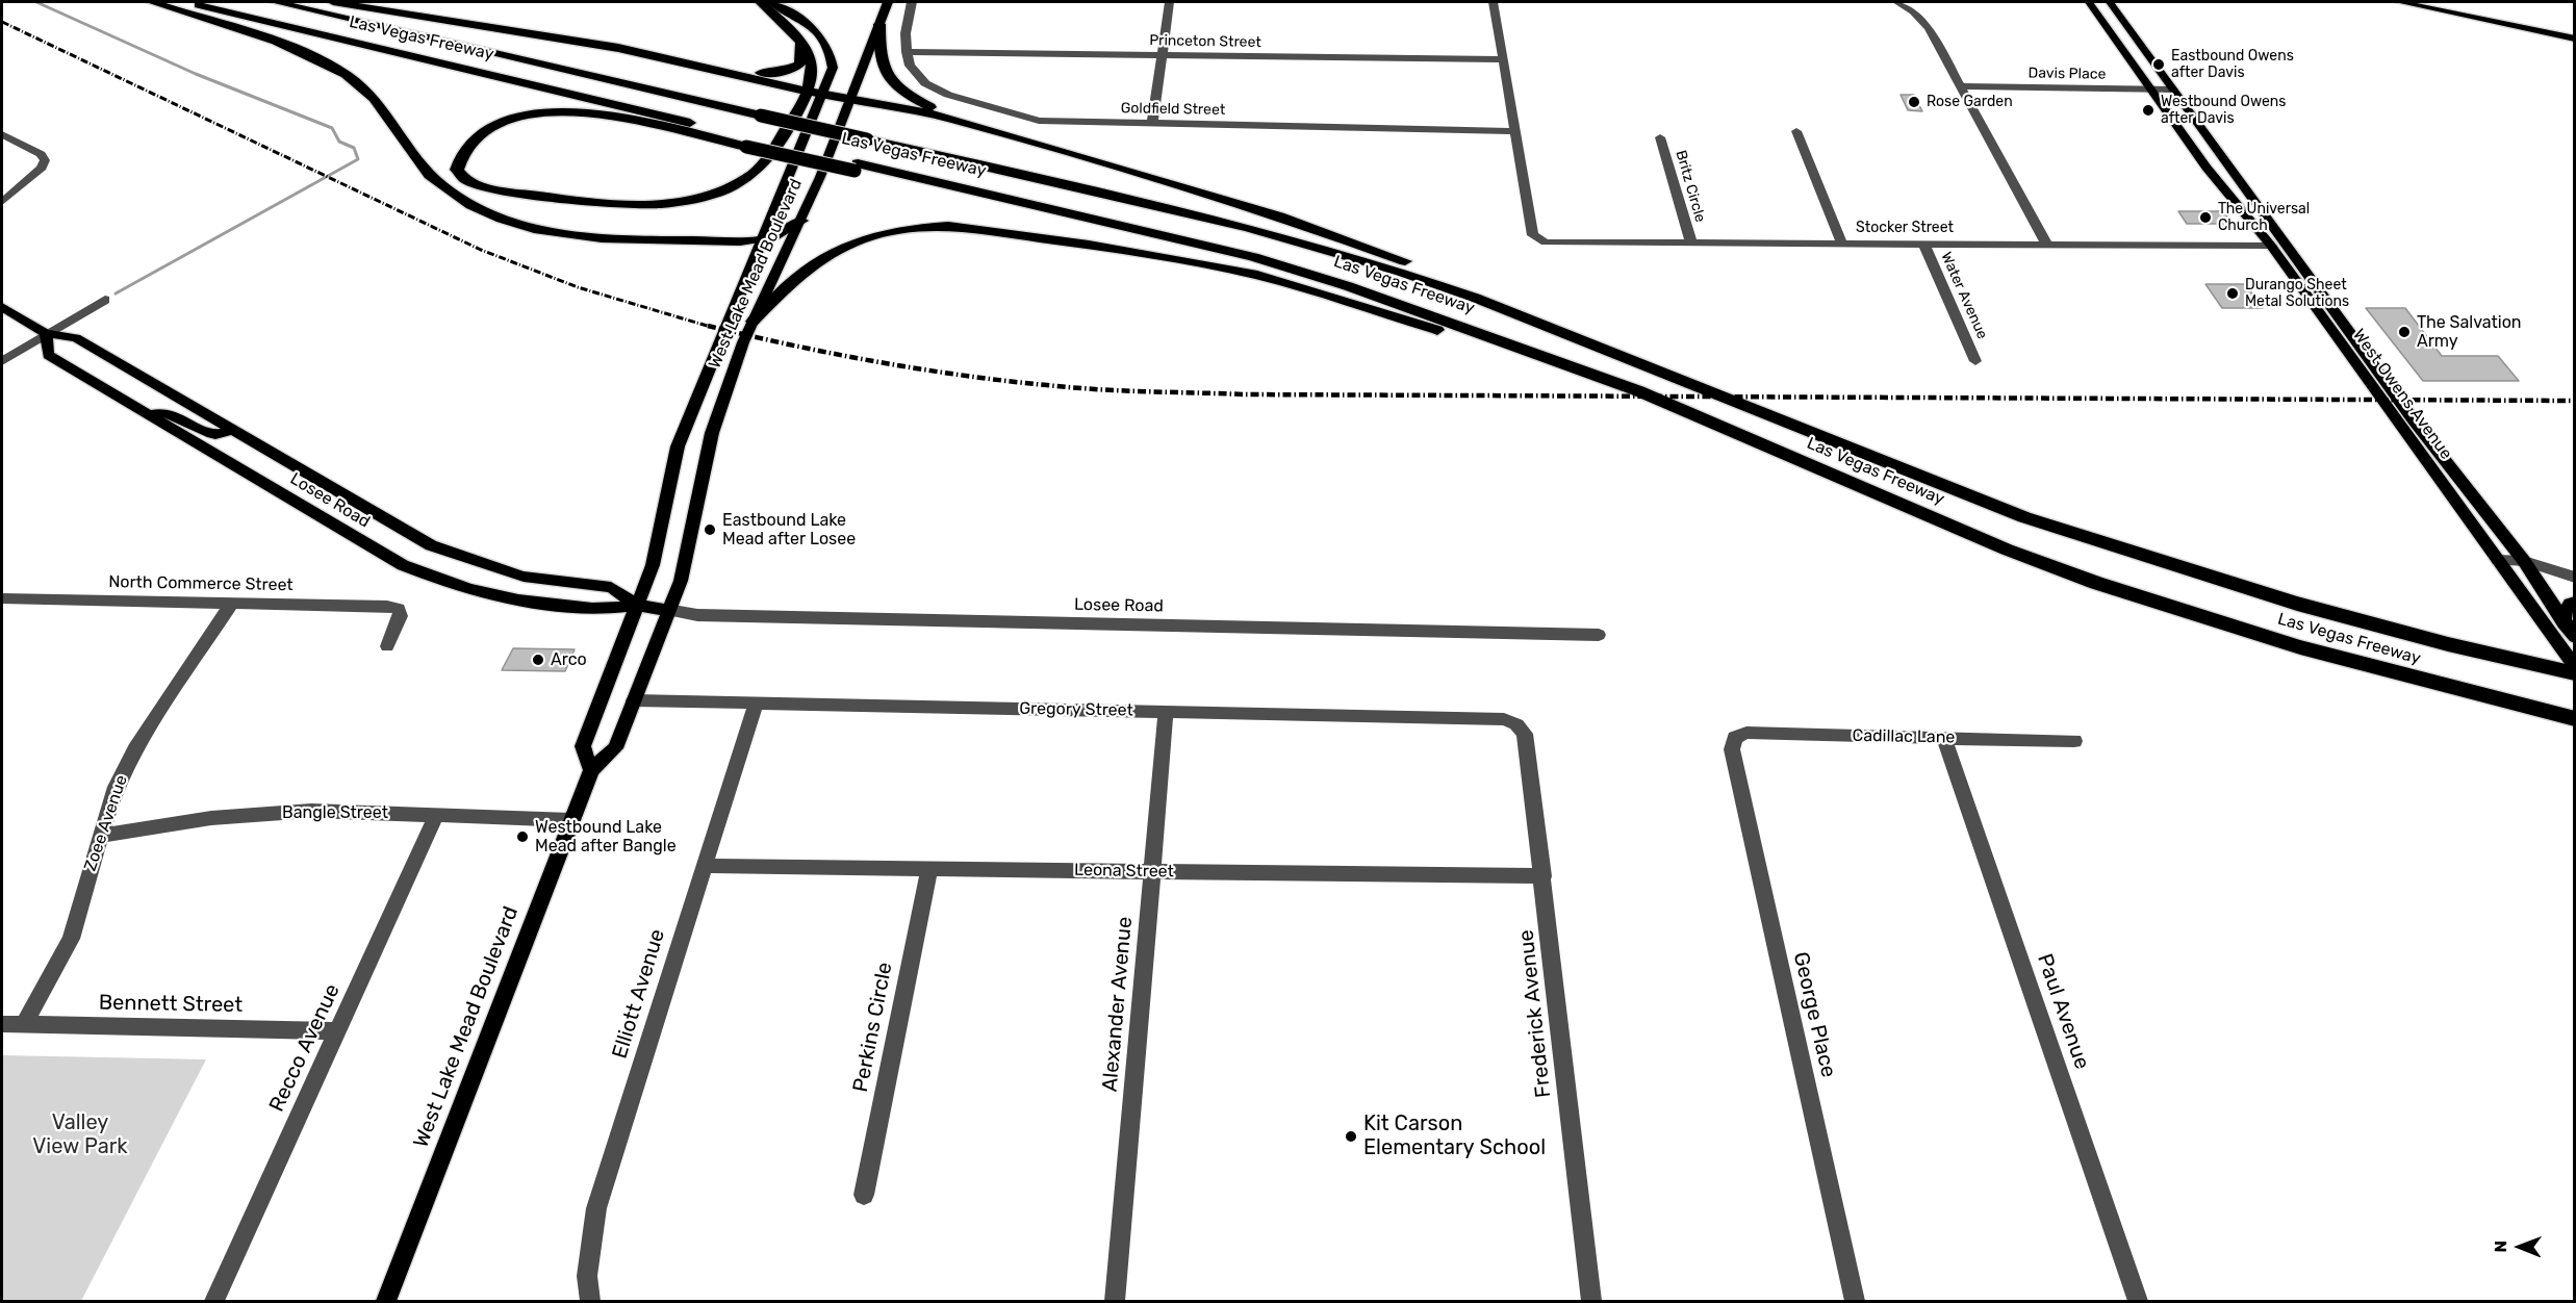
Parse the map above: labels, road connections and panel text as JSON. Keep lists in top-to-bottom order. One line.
{"streets":{"highway":["Las Vegas Freeway"],"main road":["West Lake Mead Boulevard","West Owens Avenue","Losee Road"],"street":["Princeton Street","Davis Place","Goldfield Street","Britz Circle","Stocker Street","Water Avenue","North Commerce Street","Gregory Street","Cadillac Lane","Bangle Street","Zoee Avenue","Leona Street","Elliott Avenue","Bennett Street","Alexander Avenue","Paul Avenue","Frederick Avenue","George Place","Perkins Circle","Recco Avenue"]},"crossings":[["Princeton Street","Goldfield Street"],["Davis Place","West Owens Avenue"],["Goldfield Street","Stocker Street"],["Britz Circle","Stocker Street"],["Stocker Street","Water Avenue"],["Stocker Street","West Owens Avenue"],["West Lake Mead Boulevard","Losee Road"],["West Lake Mead Boulevard","Gregory Street"],["West Lake Mead Boulevard","Bangle Street"],["North Commerce Street","Zoee Avenue"],["Gregory Street","Elliott Avenue"],["Gregory Street","Alexander Avenue"],["Gregory Street","Frederick Avenue"],["Cadillac Lane","Paul Avenue"],["Cadillac Lane","George Place"],["Bangle Street","Zoee Avenue"],["Bangle Street","Recco Avenue"],["Zoee Avenue","Bennett Street"],["Leona Street","Elliott Avenue"],["Leona Street","Alexander Avenue"],["Leona Street","Frederick Avenue"],["Leona Street","Perkins Circle"],["Bennett Street","Recco Avenue"]],"parks":["Valley View Park"],"places":["Eastbound Owens after Davis","Rose Garden","Westbound Owens after Davis","The Universal Church","Durango Sheet Metal Solutions","The Salvation Army","Eastbound Lake Mead after Losee","Arco","Westbound Lake Mead after Bangle","Kit Carson Elementary School"],"north":"left"}
